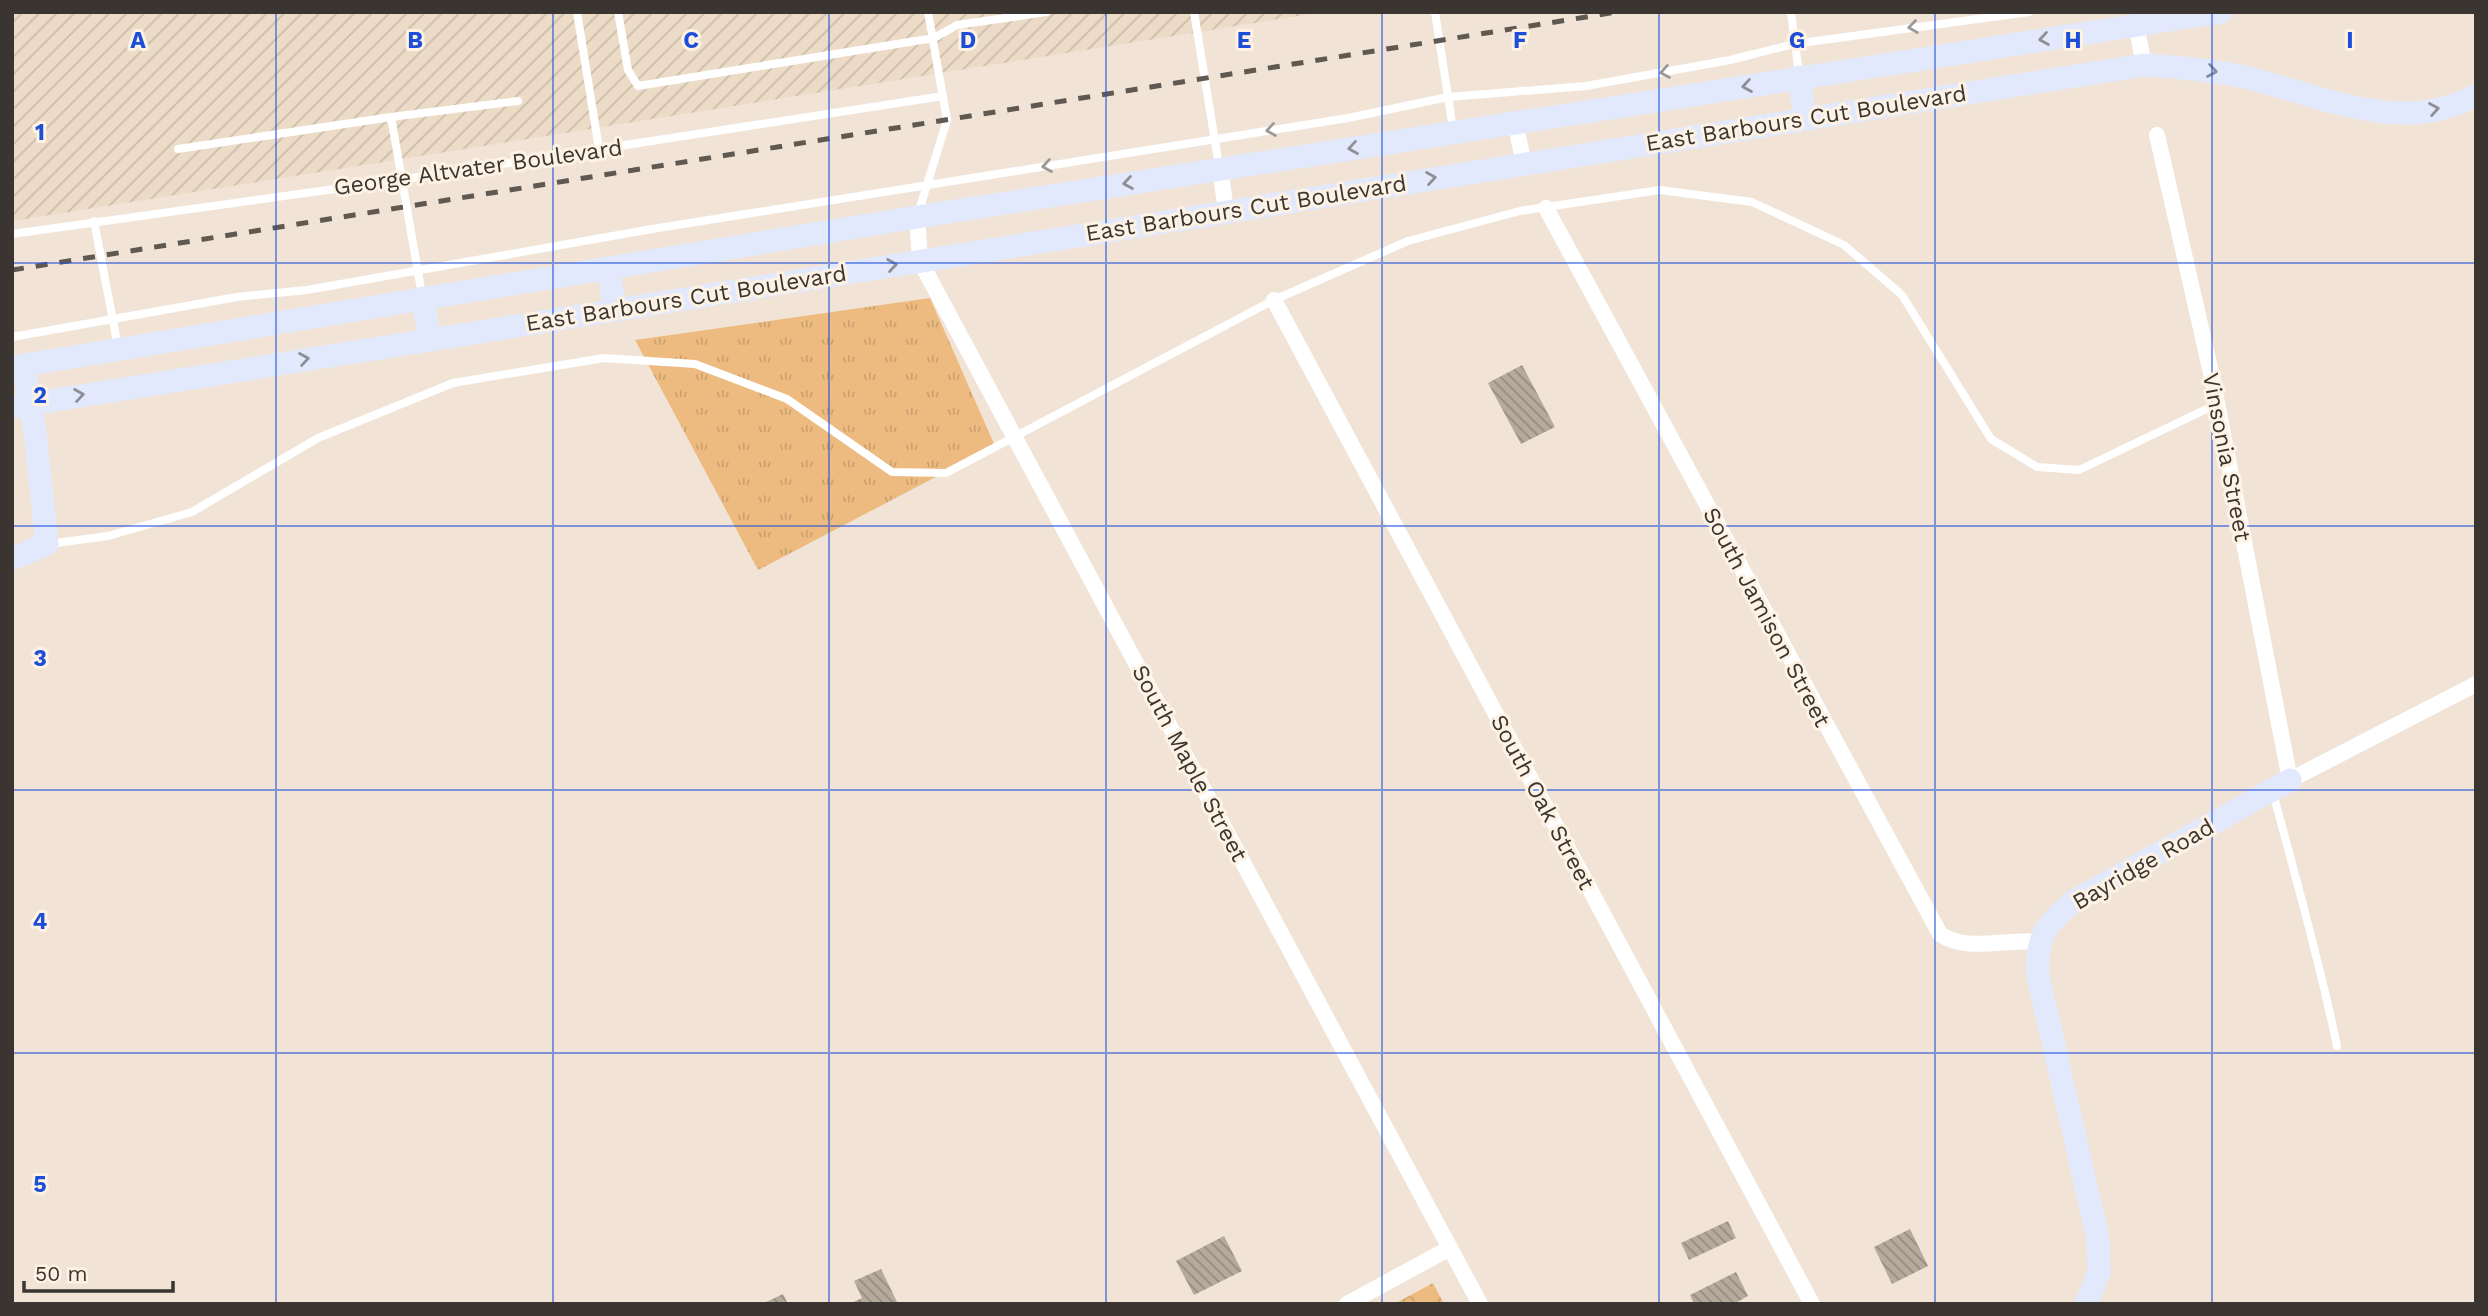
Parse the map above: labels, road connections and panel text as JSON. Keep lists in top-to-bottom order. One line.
{"streets":{"street":["East Barbours Cut Boulevard","Vinsonia Street","South Jamison Street","South Maple Street","South Oak Street","Bayridge Road"],"lane":["George Altvater Boulevard"]},"crossings":[["East Barbours Cut Boulevard","South Maple Street"],["Vinsonia Street","Bayridge Road"],["South Jamison Street","Bayridge Road"]],"scale_bar":"50 m","grid":{"columns":["A","B","C","D","E","F","G","H","I"],"rows":["1","2","3","4","5"]}}
